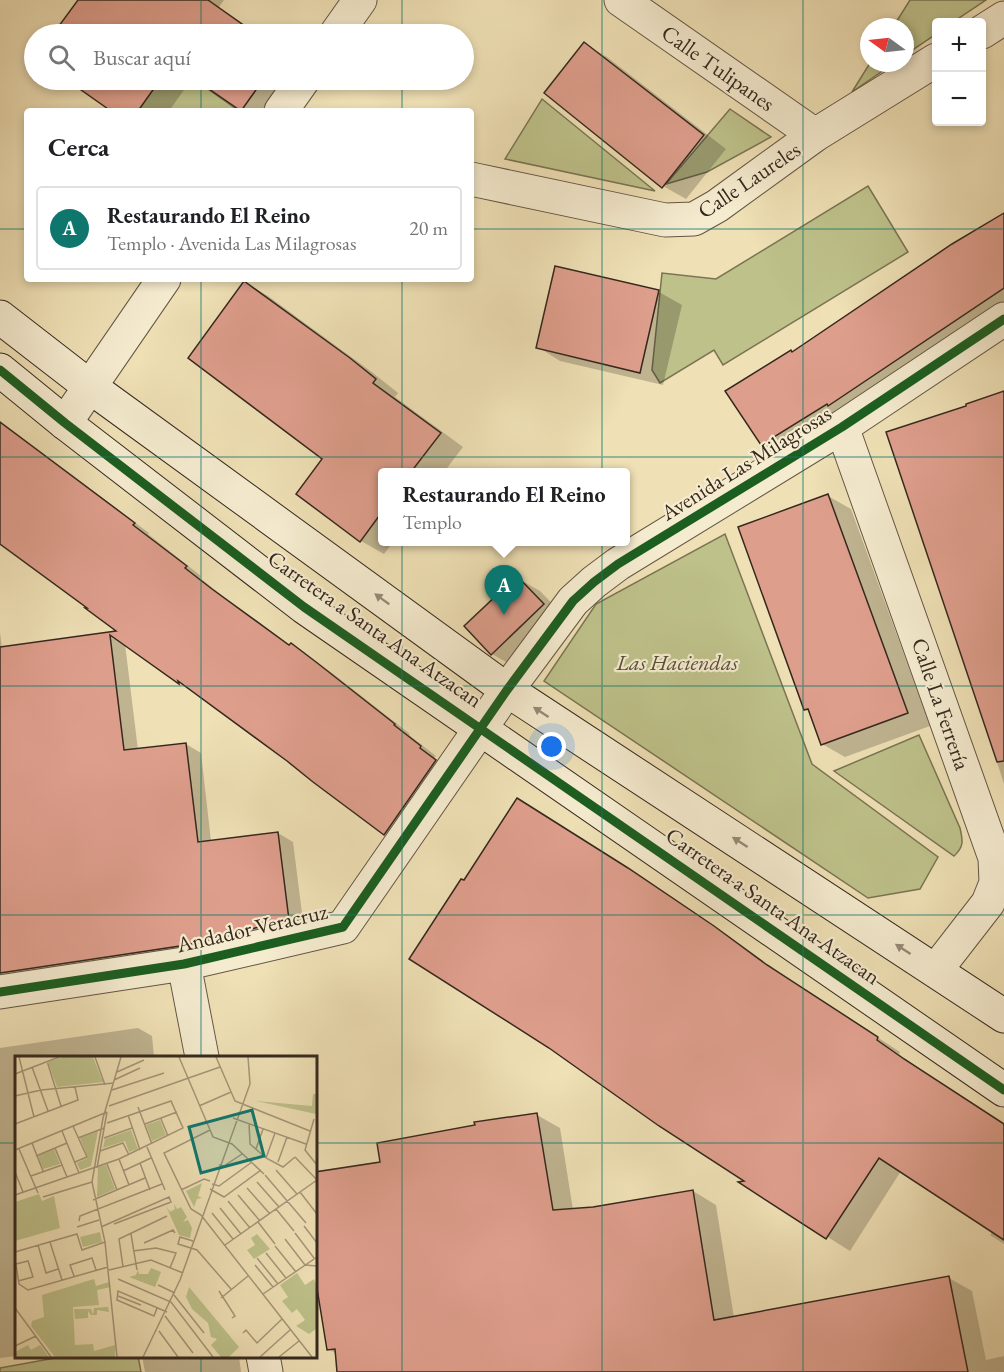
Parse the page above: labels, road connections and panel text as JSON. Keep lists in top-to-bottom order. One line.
{"streets":{"street":["Calle Tulipanes","Calle Laureles","Avenida Las Milagrosas","Carretera a Santa Ana Atzacan","Calle La Ferrería","Andador Veracruz"]},"crossings":[["Calle Tulipanes","Calle Laureles"],["Avenida Las Milagrosas","Carretera a Santa Ana Atzacan"],["Avenida Las Milagrosas","Calle La Ferrería"],["Avenida Las Milagrosas","Andador Veracruz"],["Carretera a Santa Ana Atzacan","Calle La Ferrería"],["Carretera a Santa Ana Atzacan","Andador Veracruz"]],"parks":["Las Haciendas"],"north":"left","page":{"map_buttons":["+","−"],"search":"Buscar aquí","heading":"Cerca","list":[{"mark":"A","name":"Restaurando El Reino","note":"Templo · Avenida Las Milagrosas","value":"20 m"}],"popup":["Restaurando El Reino","Templo"],"pins":"A"}}
